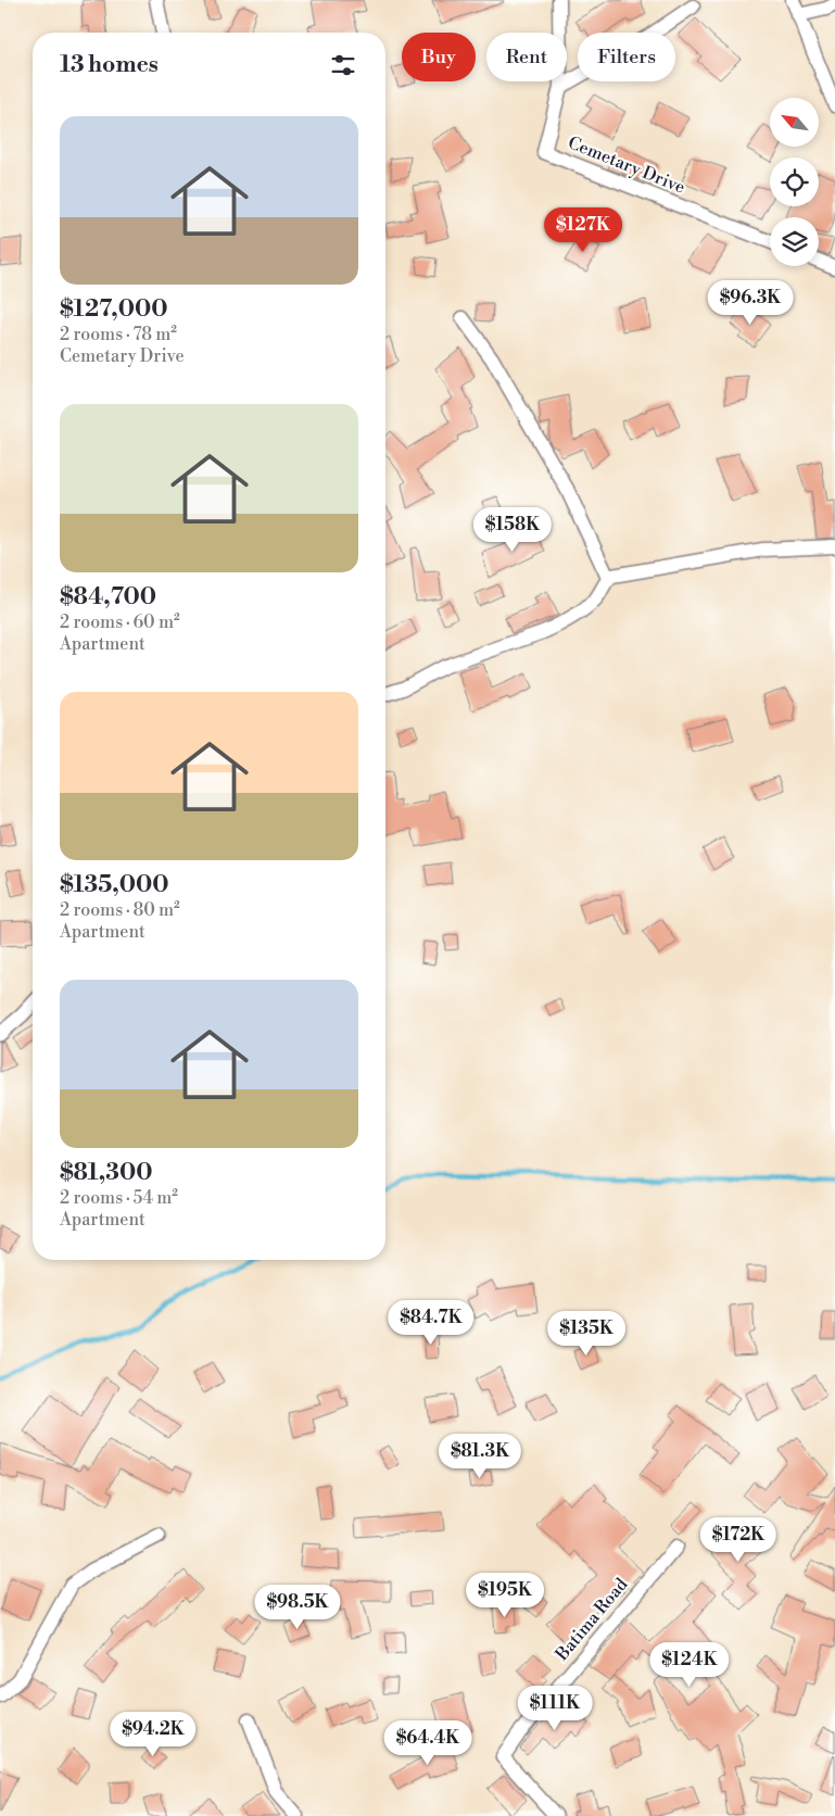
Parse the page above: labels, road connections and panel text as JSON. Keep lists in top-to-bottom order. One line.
{"streets":{"street":["Cemetary Drive","Batima Road"]},"north":"top left","page":{"chip":["Buy","Rent","Filters"],"heading":"13 homes","list":[{"name":"$127,000","note":"2 rooms · 78 m² · Cemetary Drive"},{"name":"$84,700","note":"2 rooms · 60 m² · Apartment"},{"name":"$135,000","note":"2 rooms · 80 m² · Apartment"},{"name":"$81,300","note":"2 rooms · 54 m² · Apartment"}],"price":["$127K","$96.3K","$158K","$84.7K","$135K","$81.3K","$172K","$195K","$98.5K","$124K","$111K","$94.2K","$64.4K"]}}
